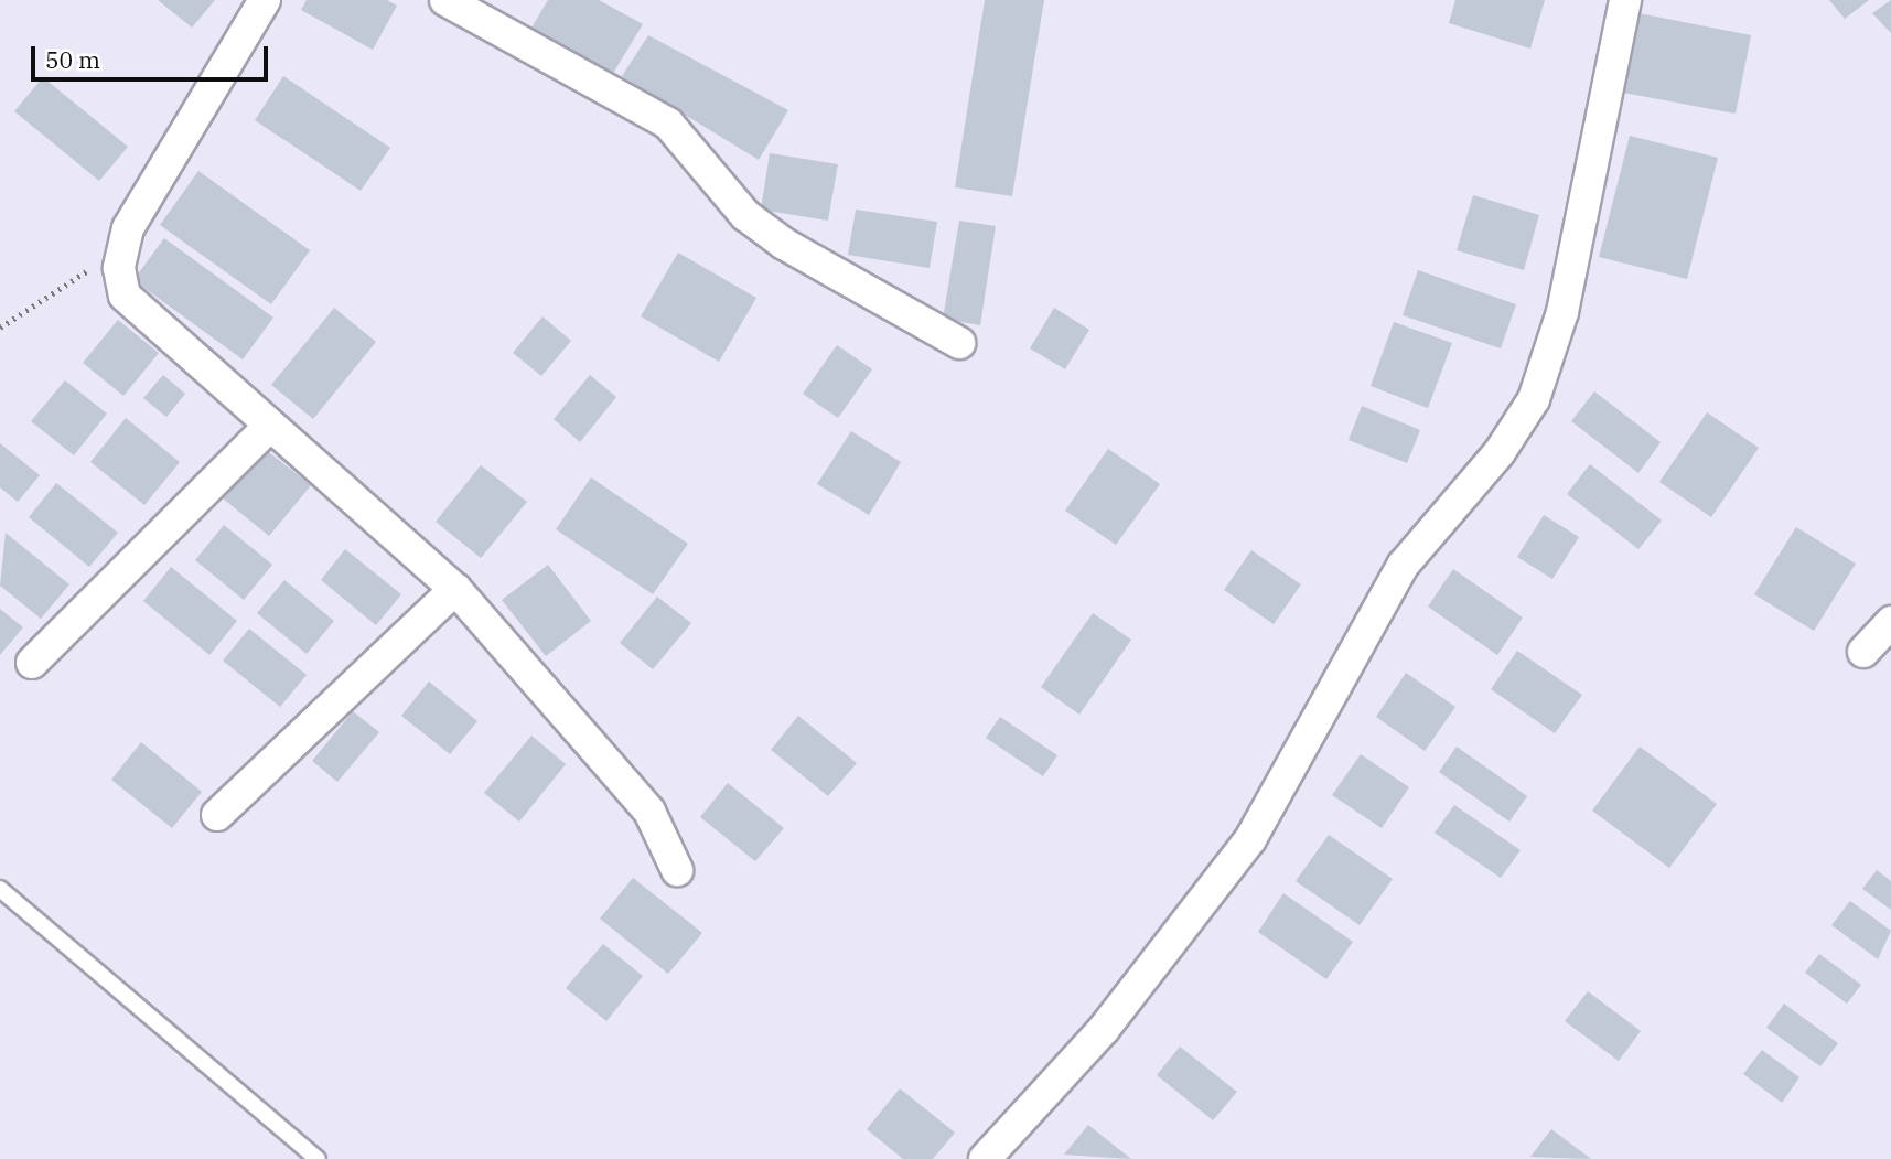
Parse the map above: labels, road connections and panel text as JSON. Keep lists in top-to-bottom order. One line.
{"scale_bar":"50 m"}
